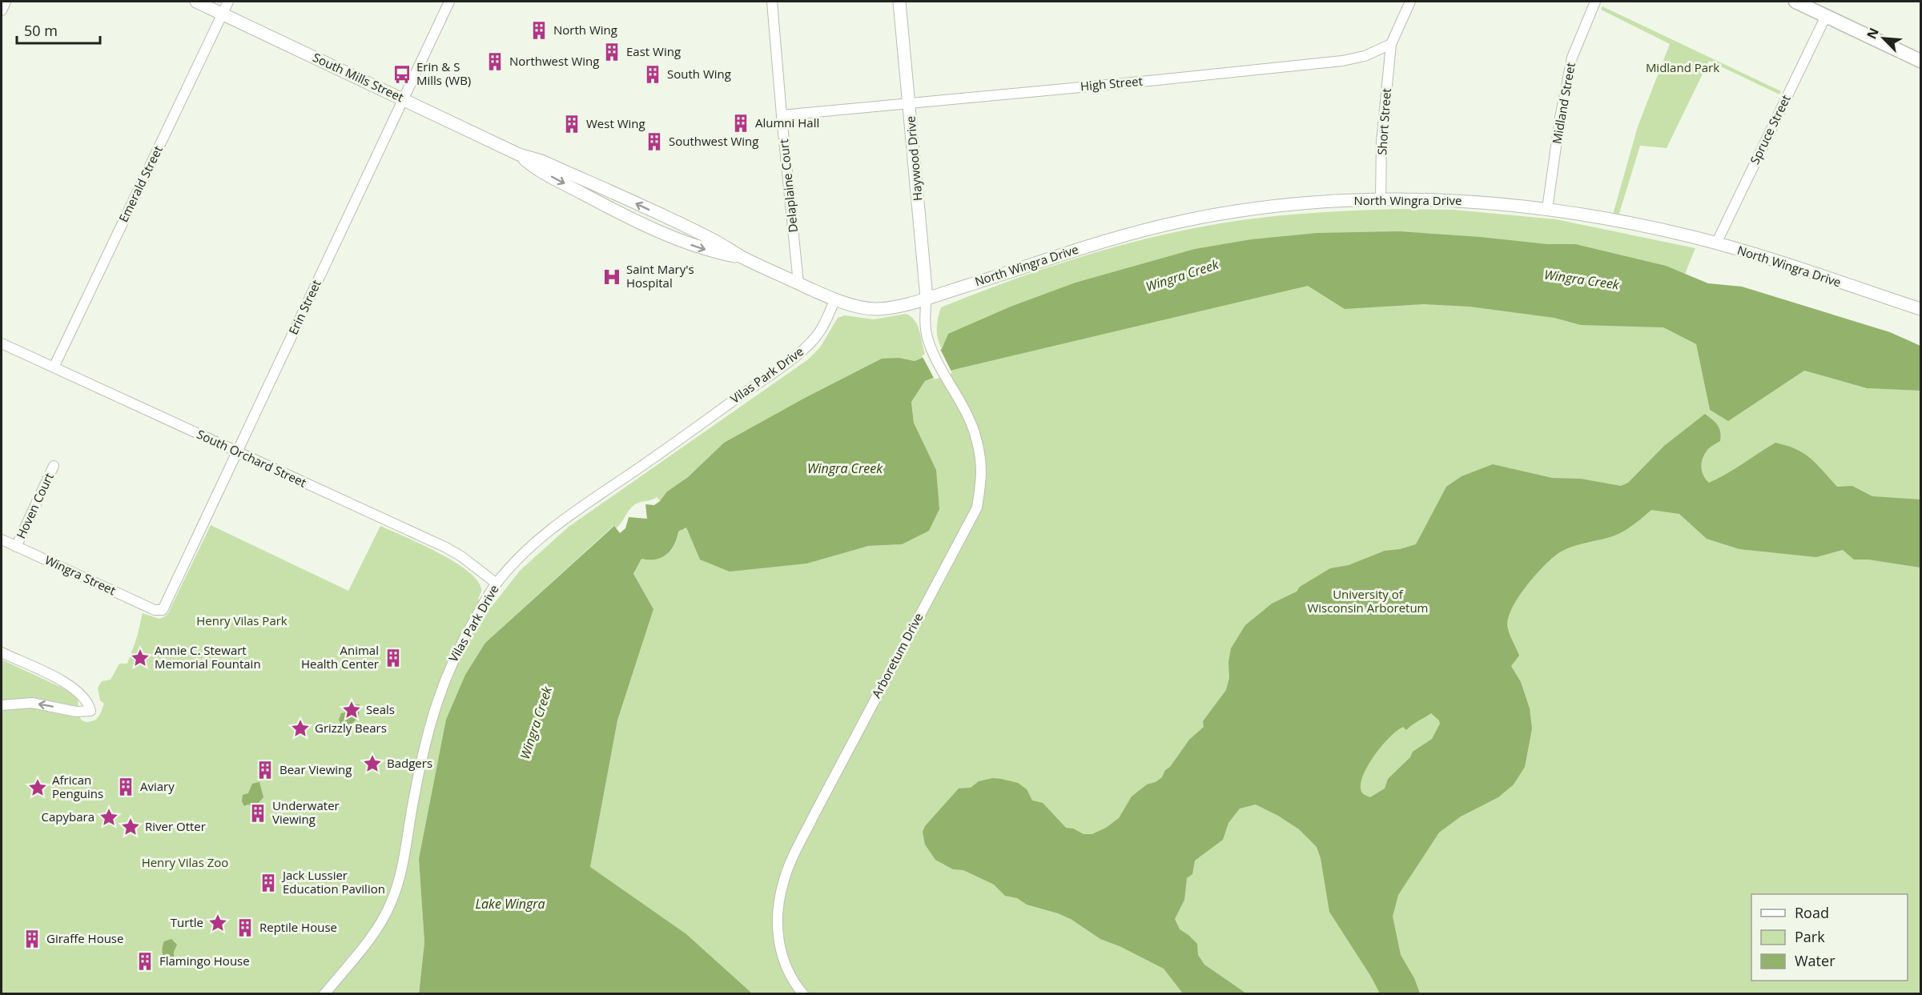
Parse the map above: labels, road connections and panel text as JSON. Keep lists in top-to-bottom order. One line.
{"streets":{"street":["South Mills Street","High Street","Midland Street","Short Street","Spruce Street","Haywood Drive","Emerald Street","Delaplaine Court","North Wingra Drive","Erin Street","Vilas Park Drive","South Orchard Street","Hoven Court","Wingra Street","Arboretum Drive"]},"crossings":[["South Mills Street","Emerald Street"],["South Mills Street","Delaplaine Court"],["South Mills Street","North Wingra Drive"],["South Mills Street","Erin Street"],["South Mills Street","Vilas Park Drive"],["High Street","Short Street"],["High Street","Haywood Drive"],["High Street","Delaplaine Court"],["Midland Street","North Wingra Drive"],["Short Street","North Wingra Drive"],["Spruce Street","North Wingra Drive"],["Haywood Drive","North Wingra Drive"],["Haywood Drive","Arboretum Drive"],["Emerald Street","South Orchard Street"],["Erin Street","South Orchard Street"],["Erin Street","Wingra Street"],["Vilas Park Drive","South Orchard Street"],["Hoven Court","Wingra Street"]],"water":["Wingra Creek","Lake Wingra"],"parks":["Midland Park","University of Wisconsin Arboretum","Henry Vilas Park","Henry Vilas Zoo"],"places":{"building":["North Wing","East Wing","Northwest Wing","South Wing","Alumni Hall","West Wing","Southwest Wing","Animal Health Center","Bear Viewing","Aviary","Underwater Viewing","Jack Lussier Education Pavilion","Reptile House","Giraffe House","Flamingo House"],"bus stop":["Erin & S Mills (WB)"],"hospital":["Saint Mary's Hospital"],"place":["Annie C. Stewart Memorial Fountain","Seals","Grizzly Bears","Badgers","African Penguins","Capybara","River Otter","Turtle"]},"legend":["Road","Park","Water"],"scale_bar":"50 m","north":"top left"}
